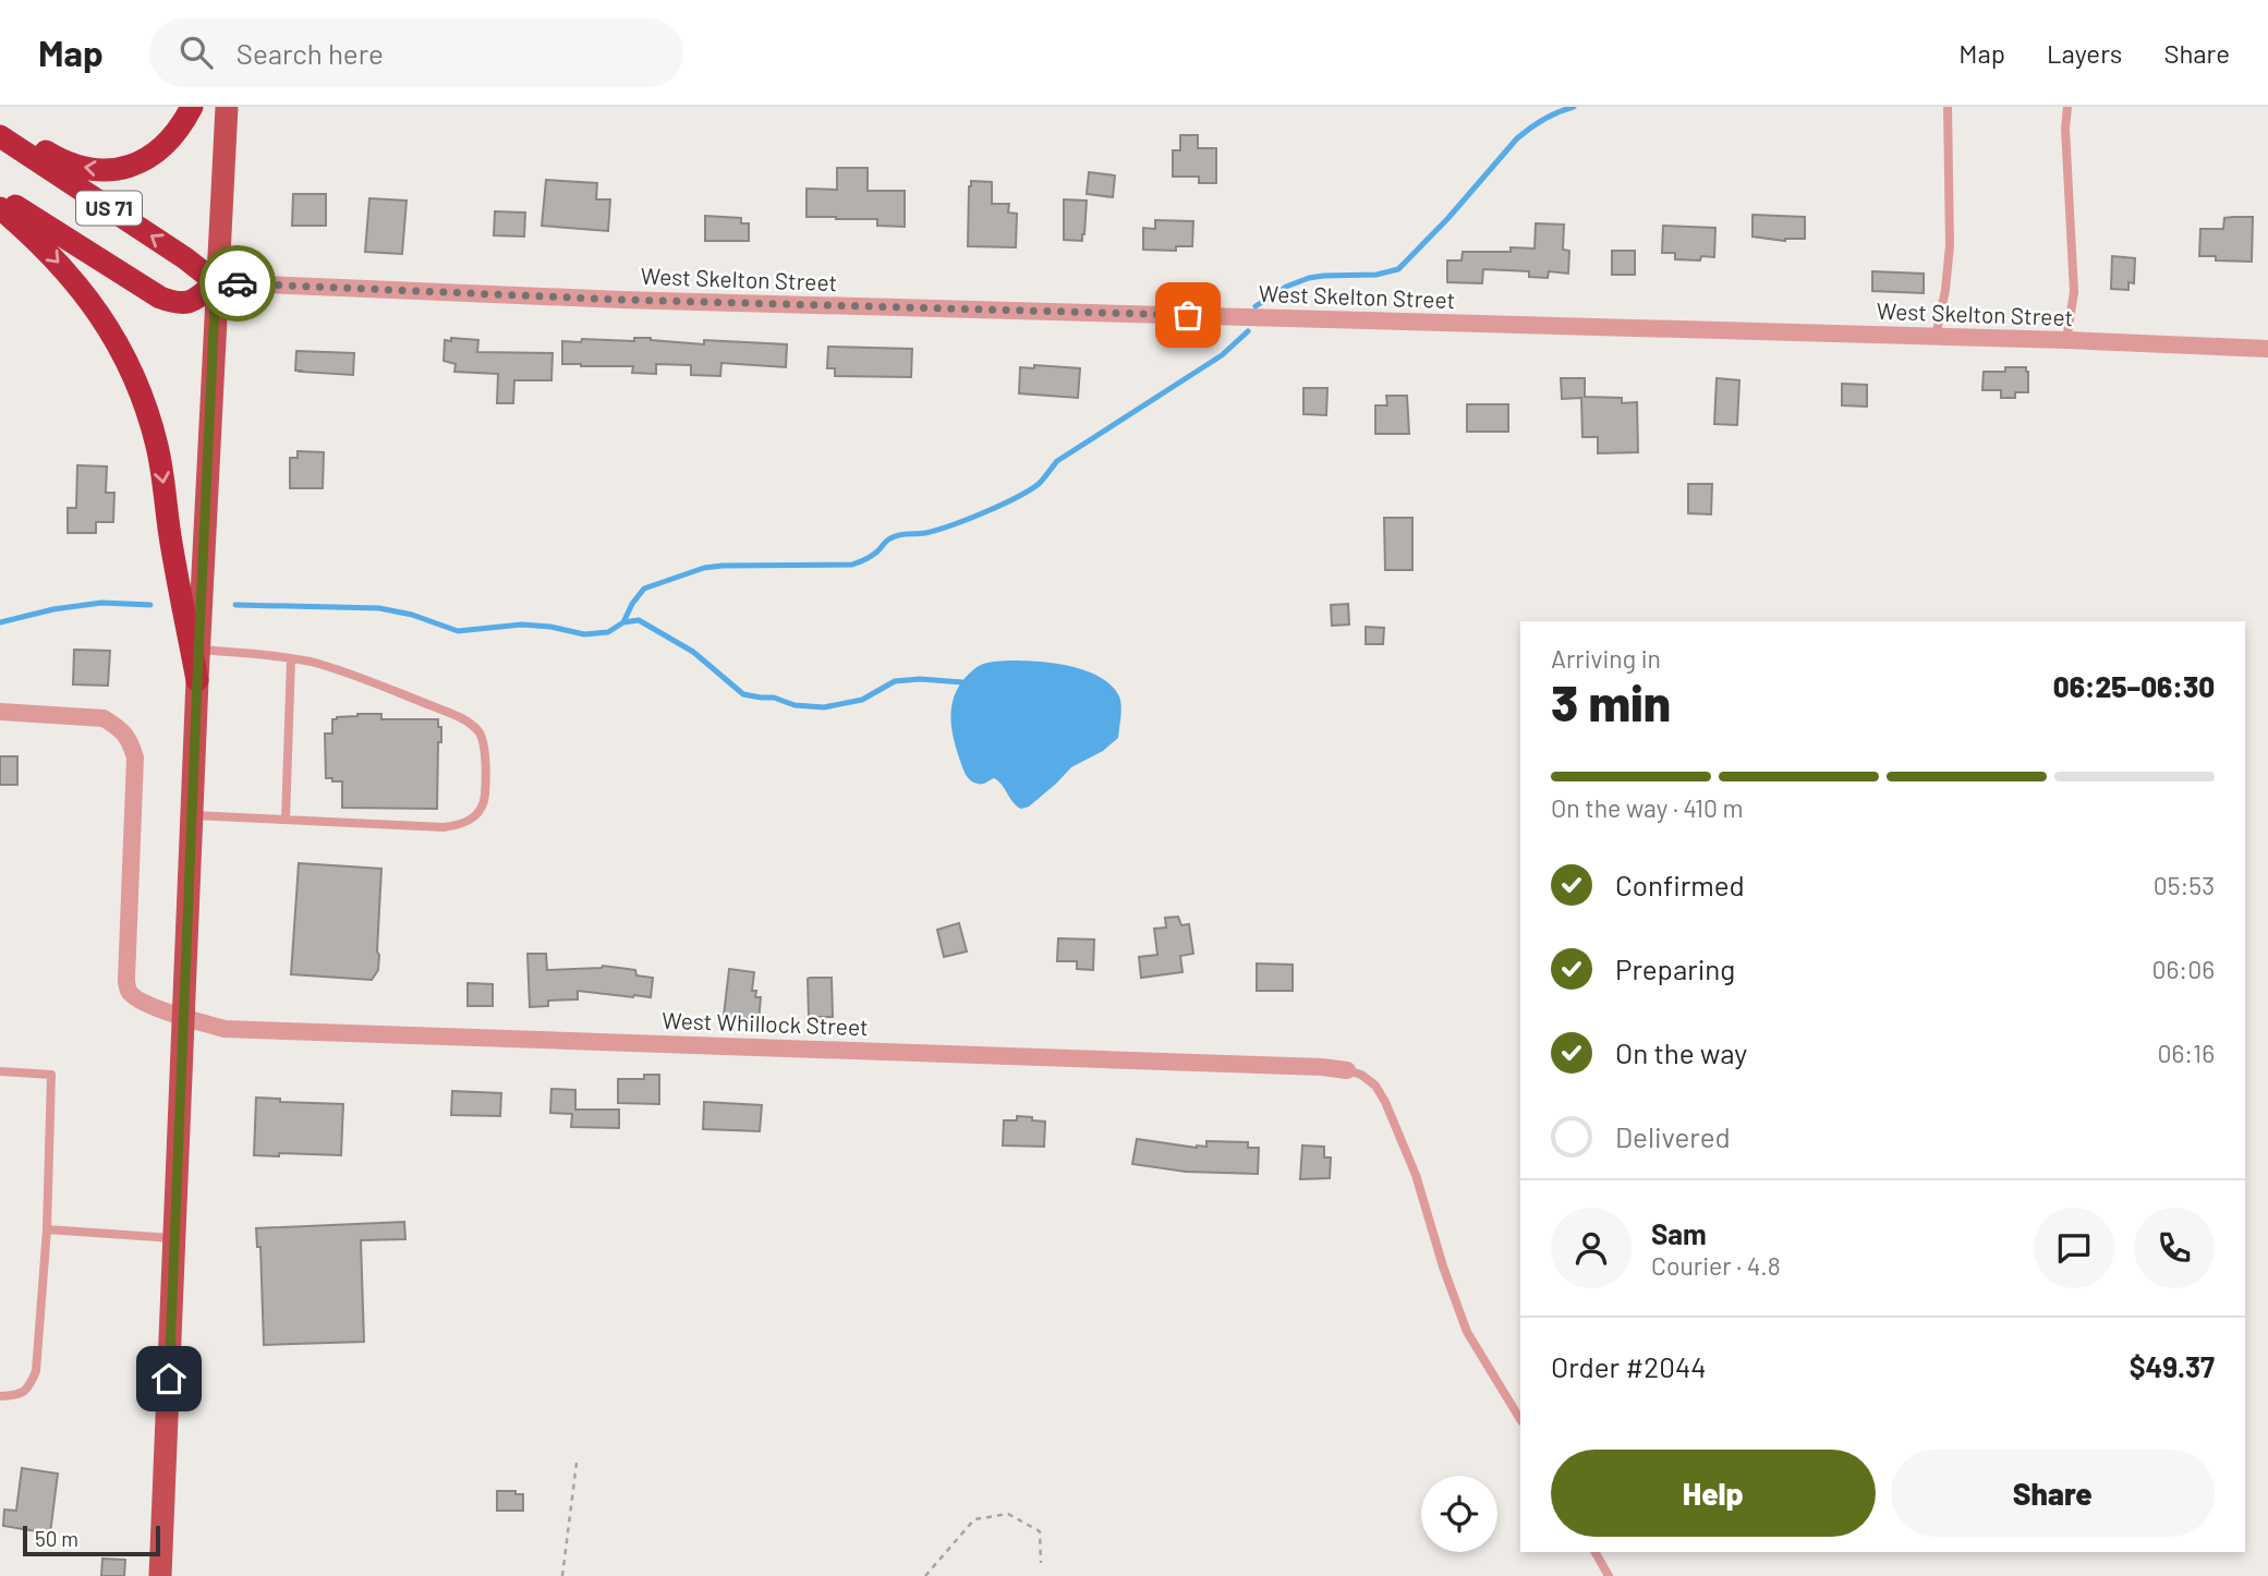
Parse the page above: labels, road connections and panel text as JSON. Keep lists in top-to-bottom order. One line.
{"streets":{"highway":["US 71"],"street":["West Skelton Street","West Whillock Street"]},"crossings":[["US 71","West Skelton Street"]],"scale_bar":"50 m","page":{"header":"Map","search":"Search here","nav":["Map","Layers","Share"],"heading":["3 min","Arriving in","06:25–06:30"],"panel":["Sam","Courier · 4.8","Order #2044","$49.37"],"bar":"On the way · 410 m","list":[["Confirmed","05:53"],["Preparing","06:06"],["On the way","06:16"],"Delivered"],"buttons":["Help","Share"],"scale":"50 m"}}
